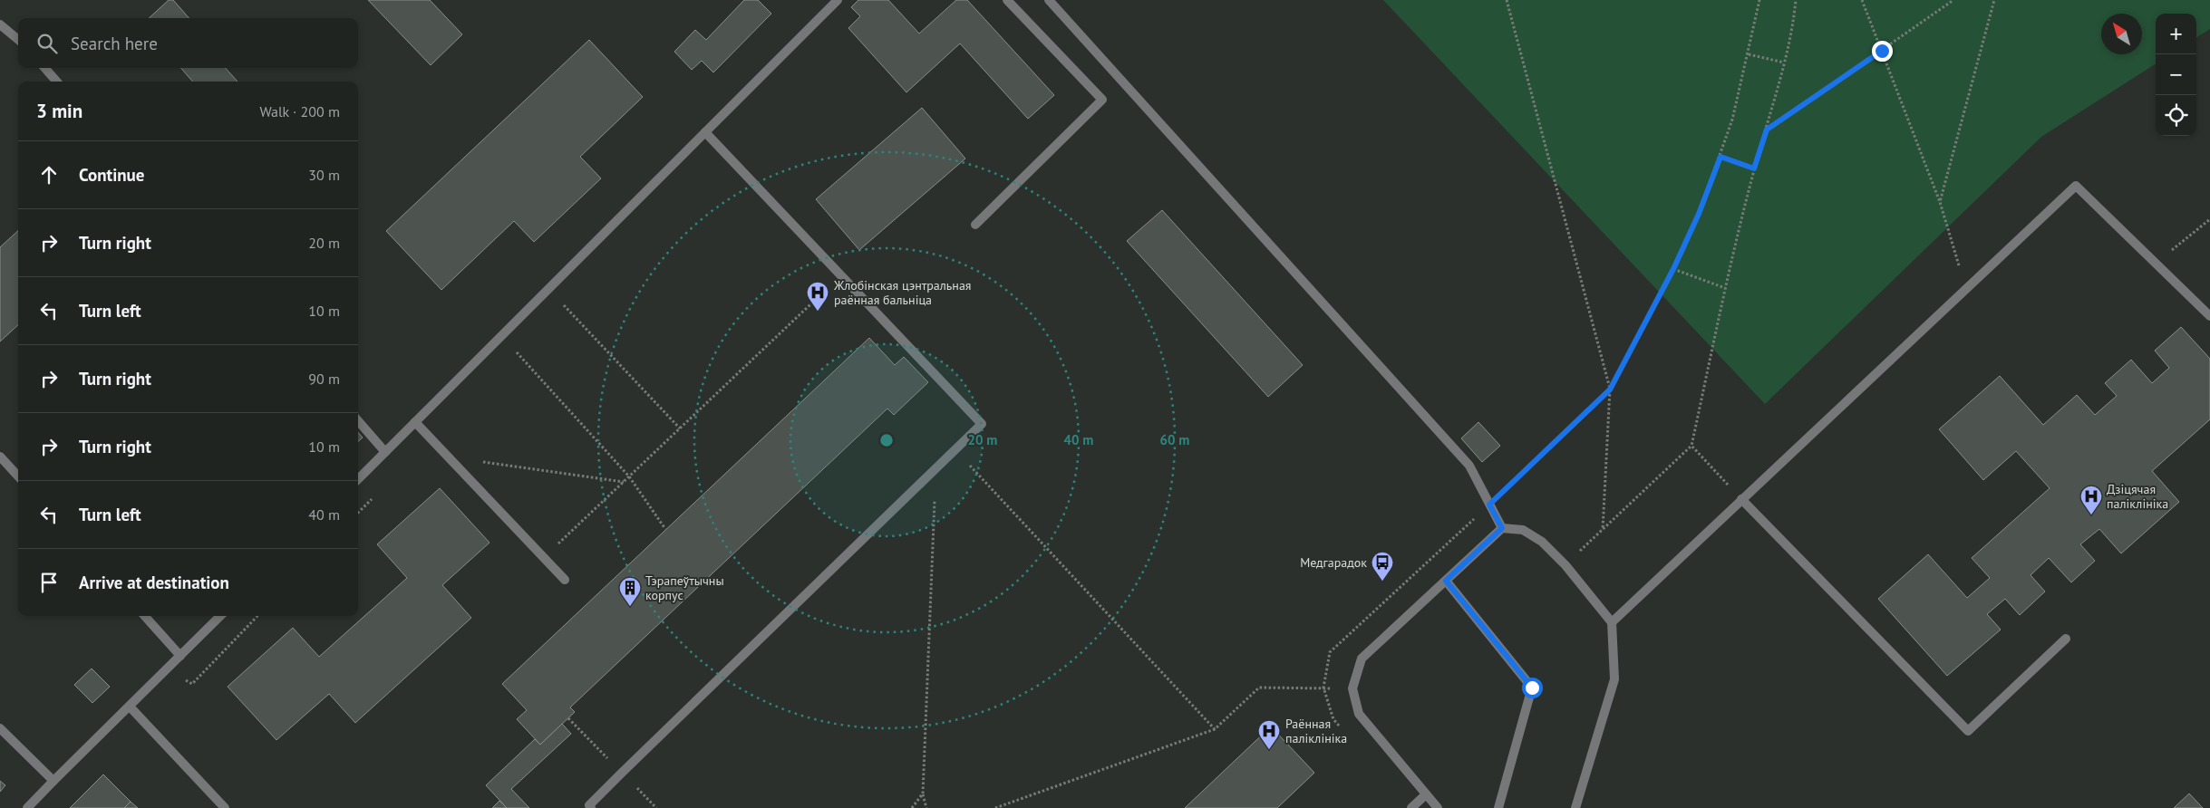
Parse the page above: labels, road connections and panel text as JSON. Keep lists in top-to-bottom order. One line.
{"places":{"hospital":["Жлобінская цэнтральная раённая бальніца","Дзіцячая паліклініка","Раённая паліклініка"],"bus stop":["Медгарадок"],"building":["Тэрапеўтычны корпус"]},"north":"top left","page":{"map_buttons":["+","−"],"search":"Search here","heading":["3 min","Walk · 200 m"],"list":[["Continue","30 m"],["Turn right","20 m"],["Turn left","10 m"],["Turn right","90 m"],["Turn right","10 m"],["Turn left","40 m"],"Arrive at destination"]},"rings":["20 m","40 m","60 m"]}
